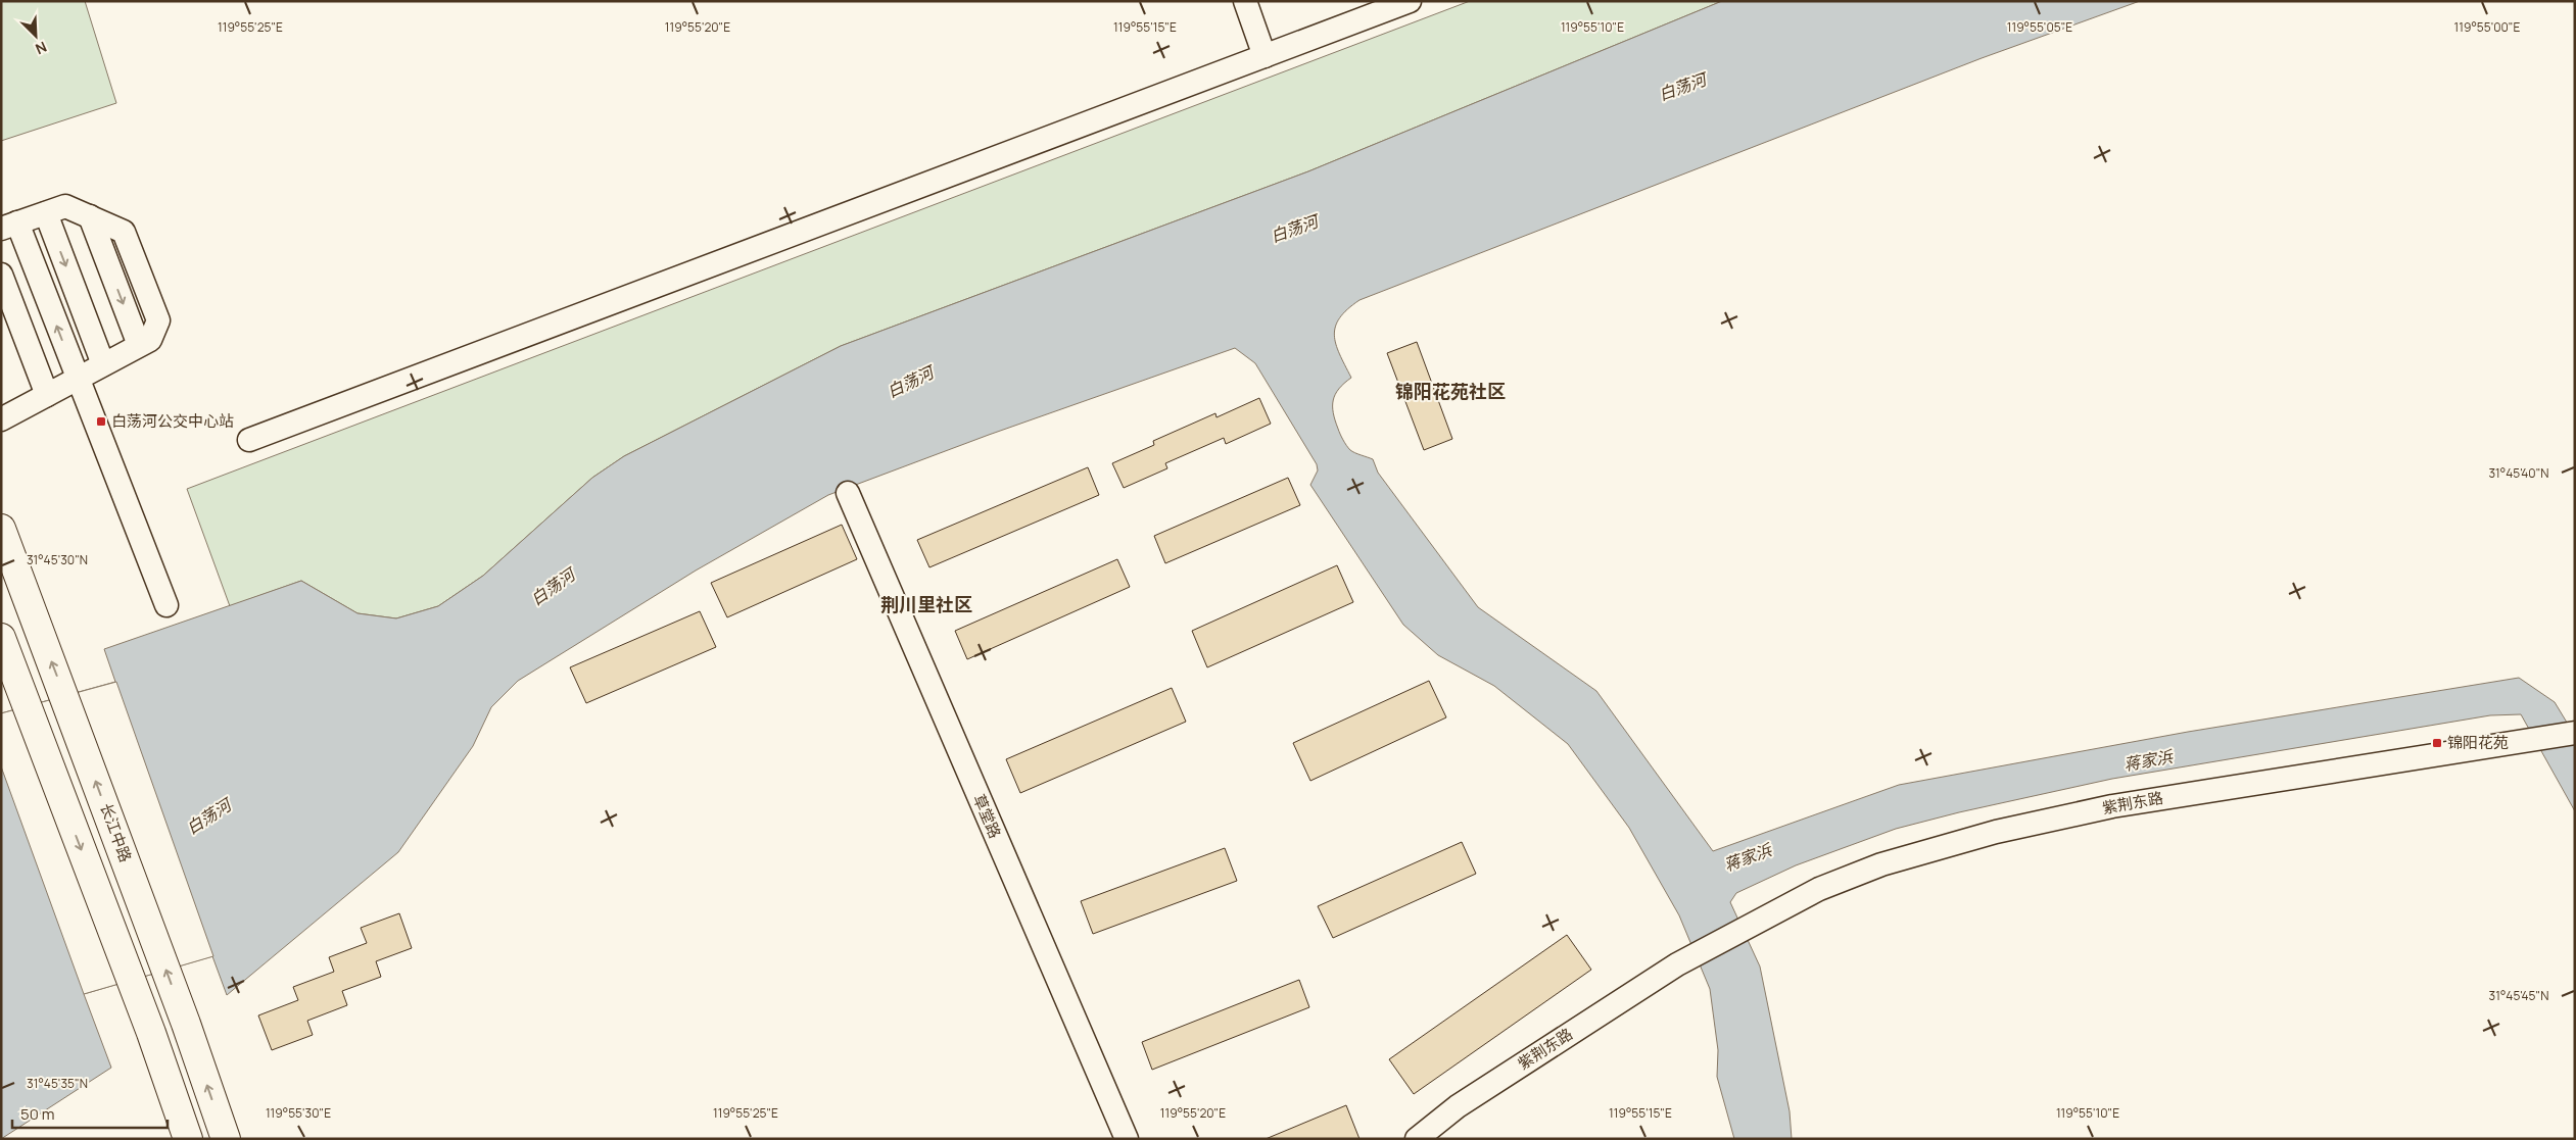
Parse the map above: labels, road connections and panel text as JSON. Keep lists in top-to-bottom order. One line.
{"streets":{"main road":["长江中路"],"street":["紫荆东路","草堂路"]},"districts":["锦阳花苑社区","荆川里社区"],"water":["白荡河","蒋家浜"],"places":{"transit":["白荡河公交中心站","锦阳花苑"]},"scale_bar":"50 m","north":"bottom right","coordinates":["119°55'25\"E","119°55'20\"E","119°55'15\"E","119°55'10\"E","119°55'05\"E","119°55'00\"E","31°45'40\"N","31°45'30\"N","31°45'45\"N","31°45'35\"N","119°55'30\"E"]}
